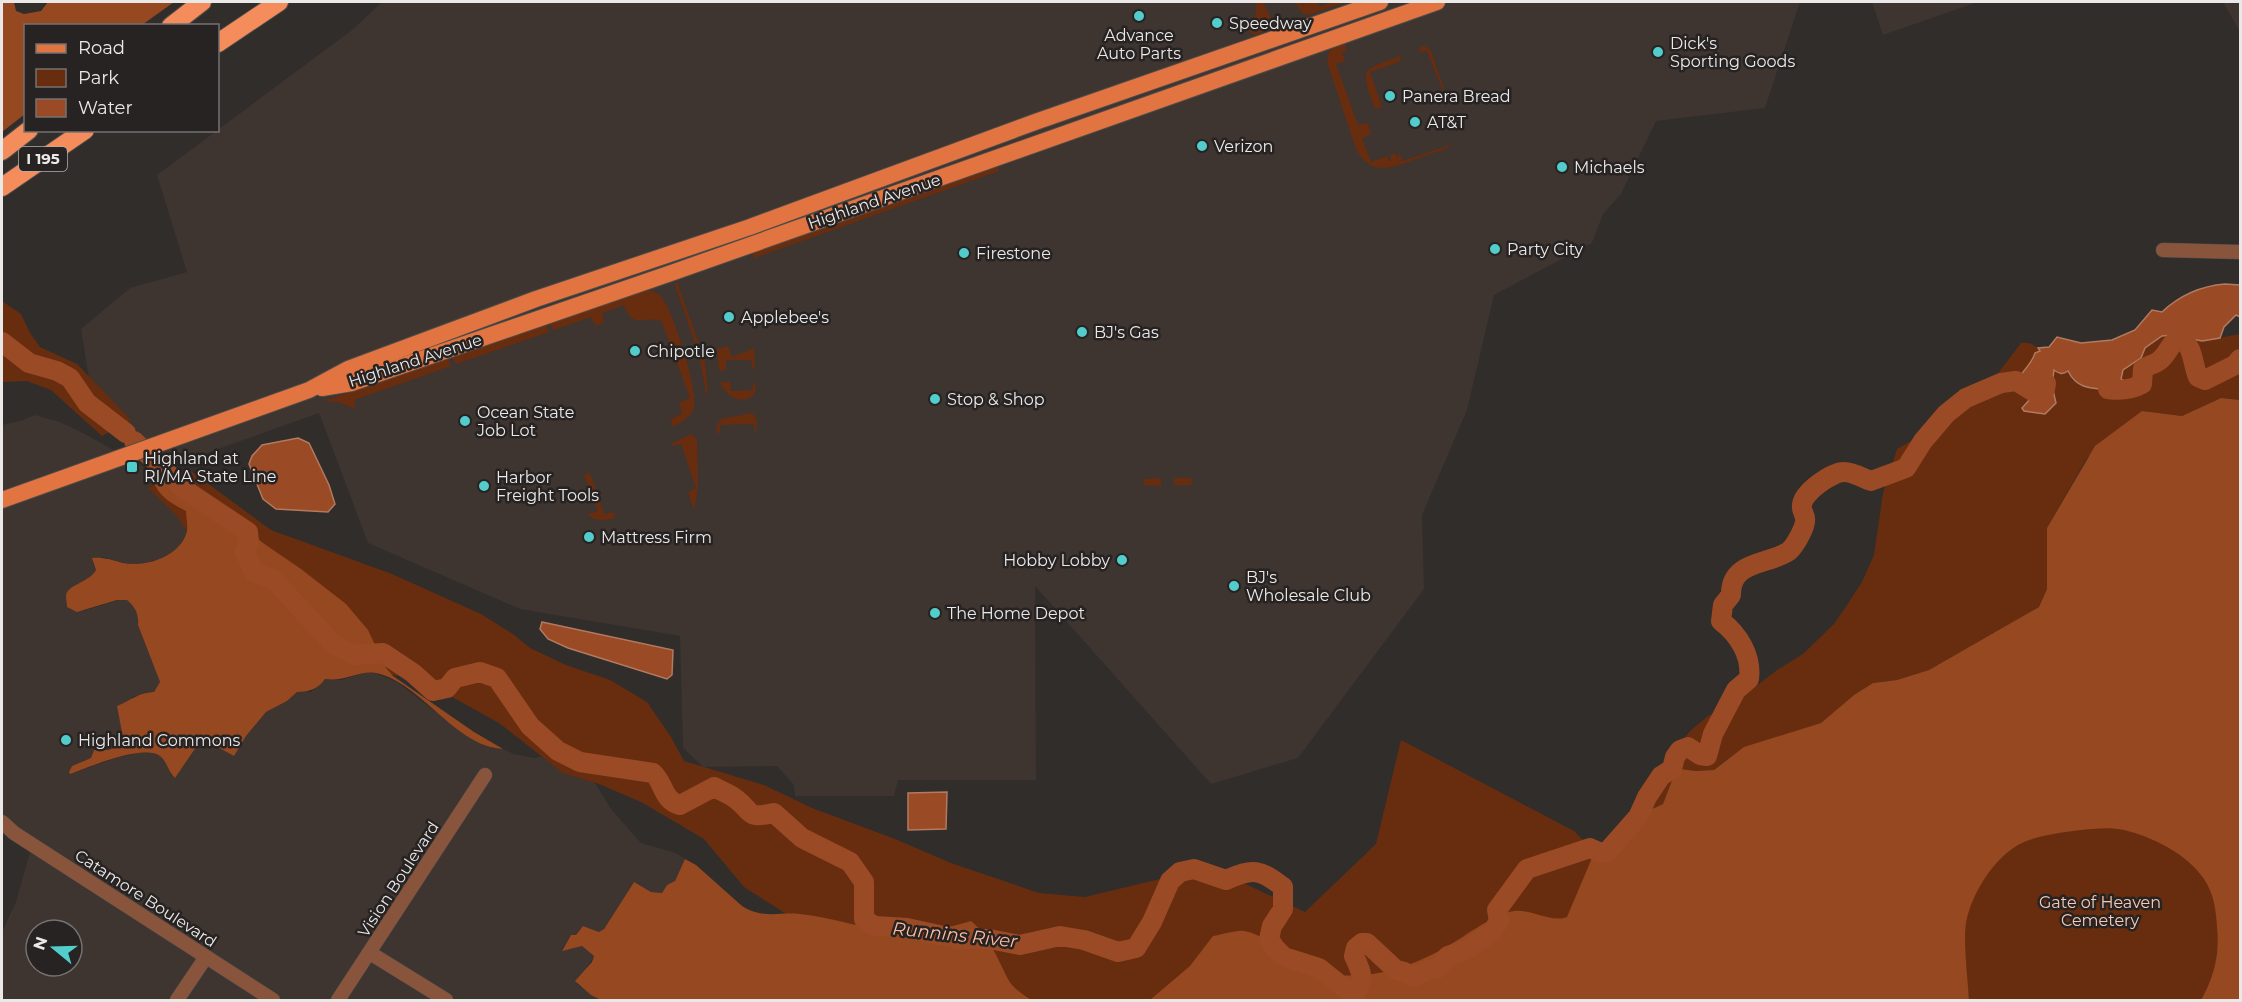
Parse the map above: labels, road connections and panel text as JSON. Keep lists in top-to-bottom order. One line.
{"streets":{"highway":["I 195"],"main road":["Highland Avenue"],"street":["Vision Boulevard","Catamore Boulevard"]},"water":["Runnins River"],"parks":["Gate of Heaven Cemetery"],"places":{"other":["Advance Auto Parts","Speedway","Dick's Sporting Goods","Panera Bread","AT&T","Verizon","Michaels","Party City","Firestone","Applebee's","BJ's Gas","Chipotle","Stop & Shop","Ocean State Job Lot","Harbor Freight Tools","Mattress Firm","Hobby Lobby","BJ's Wholesale Club","The Home Depot","Highland Commons"],"transit":["Highland at RI/MA State Line"]},"legend":["Road","Park","Water"],"north":"left"}
